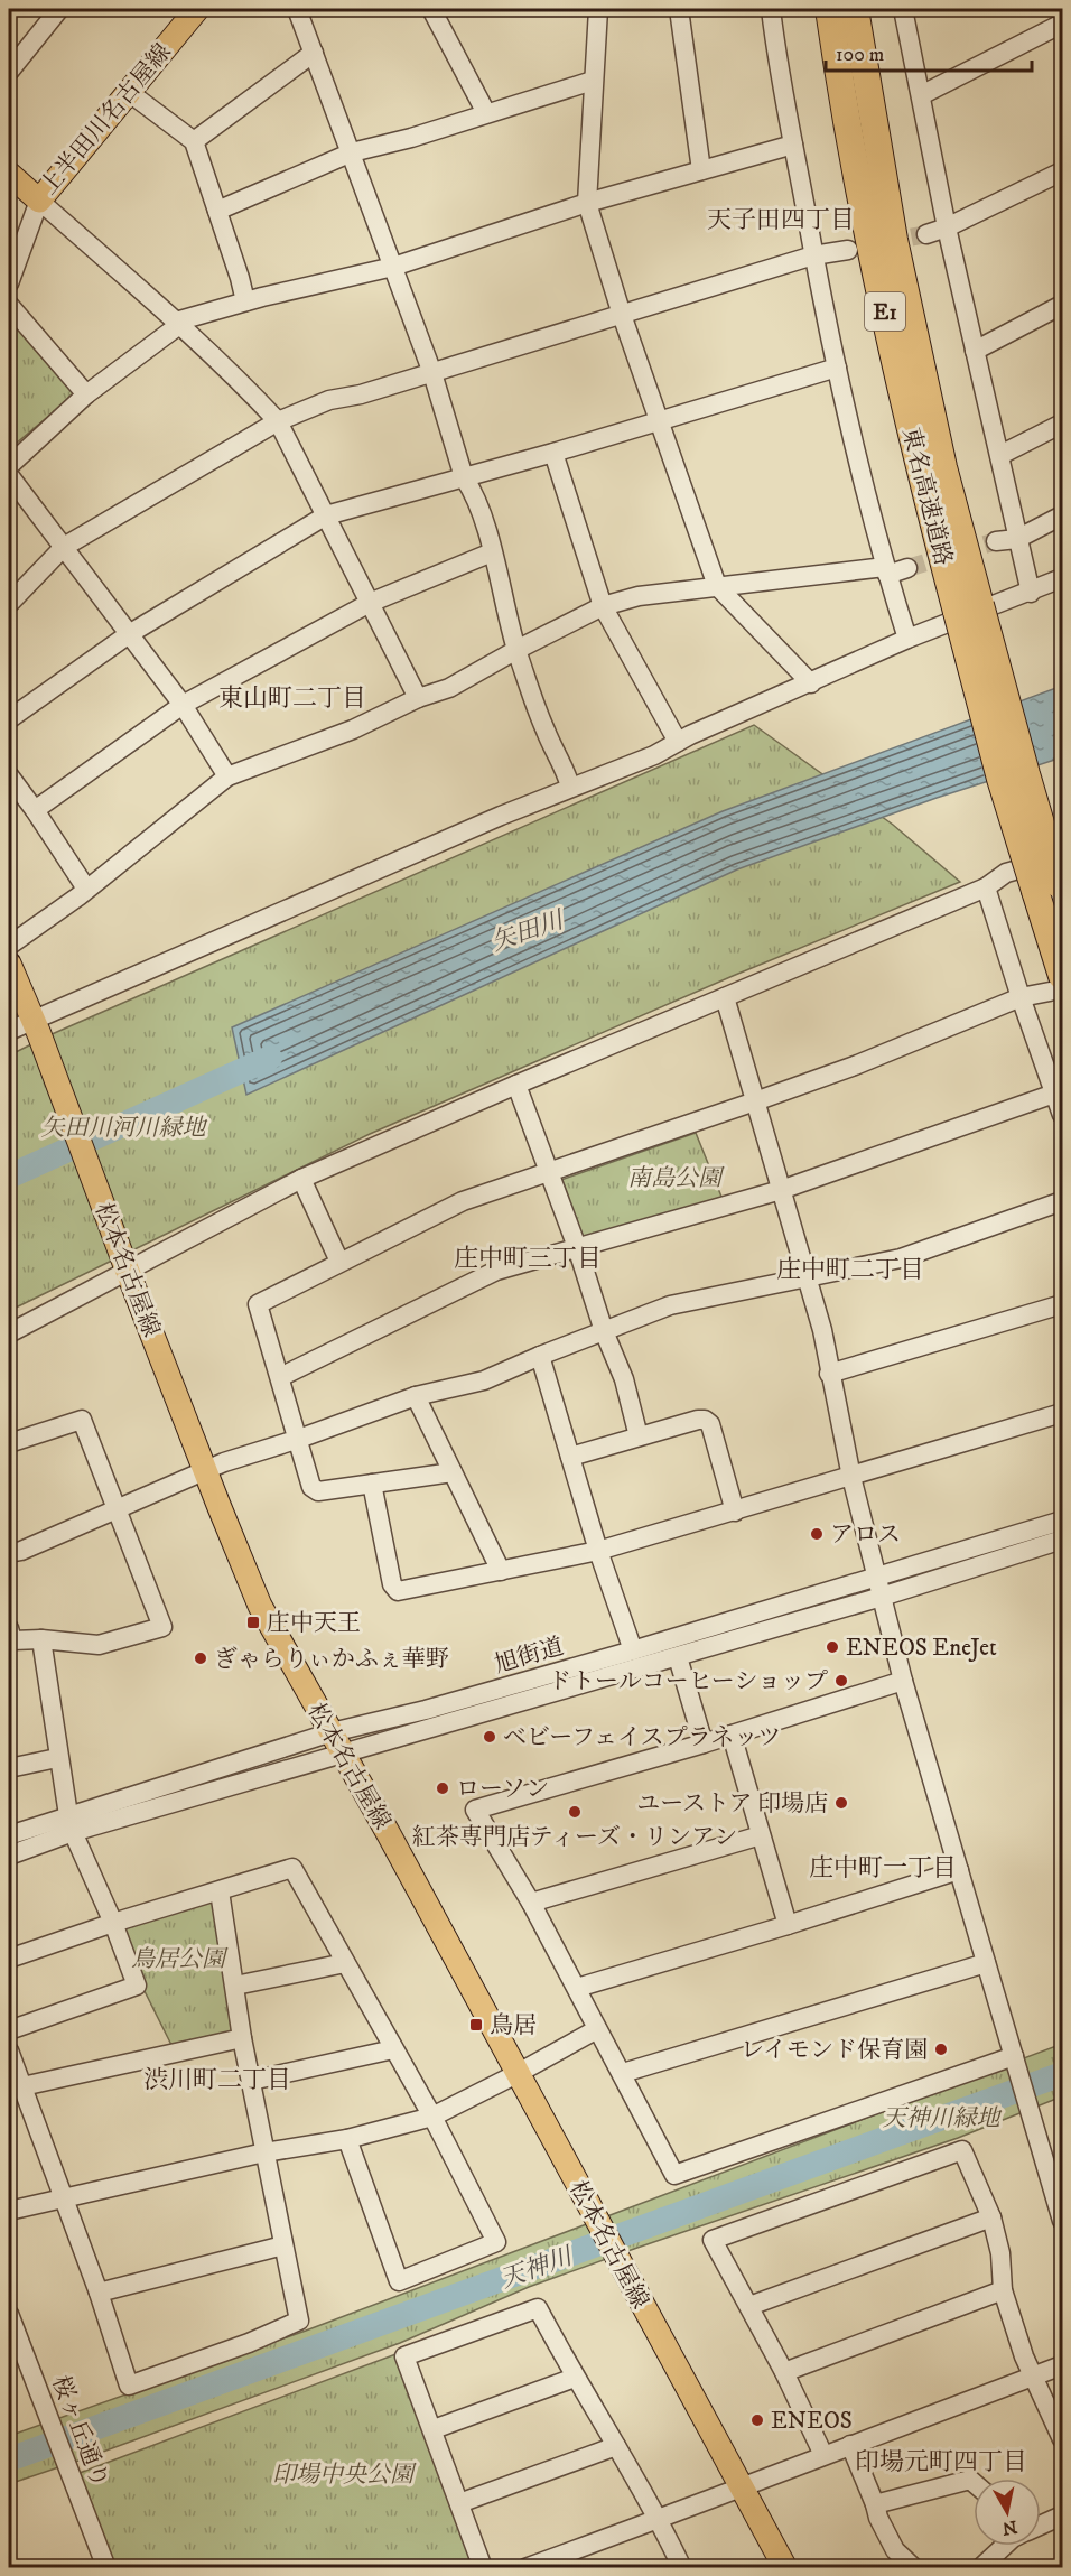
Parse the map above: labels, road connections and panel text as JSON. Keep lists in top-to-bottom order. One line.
{"streets":{"highway":["E1","東名高速道路"],"main road":["上半田川名古屋線","松本名古屋線"],"street":["旭街道","桜ヶ丘通り"]},"crossings":[["松本名古屋線","旭街道"]],"districts":["天子田四丁目","東山町二丁目","庄中町三丁目","庄中町二丁目","庄中町一丁目","渋川町二丁目","印場元町四丁目"],"water":["矢田川","天神川"],"parks":["矢田川河川緑地","南島公園","鳥居公園","天神川緑地","印場中央公園"],"places":{"other":["アロス","ENEOS EneJet","ぎゃらりぃかふぇ華野","ドトールコーヒーショップ","ベビーフェイスプラネッツ","ローソン","ユーストア 印場店","紅茶専門店ティーズ・リンアン","レイモンド保育園","ENEOS"],"transit":["庄中天王","鳥居"]},"scale_bar":"100 m","north":"bottom"}
